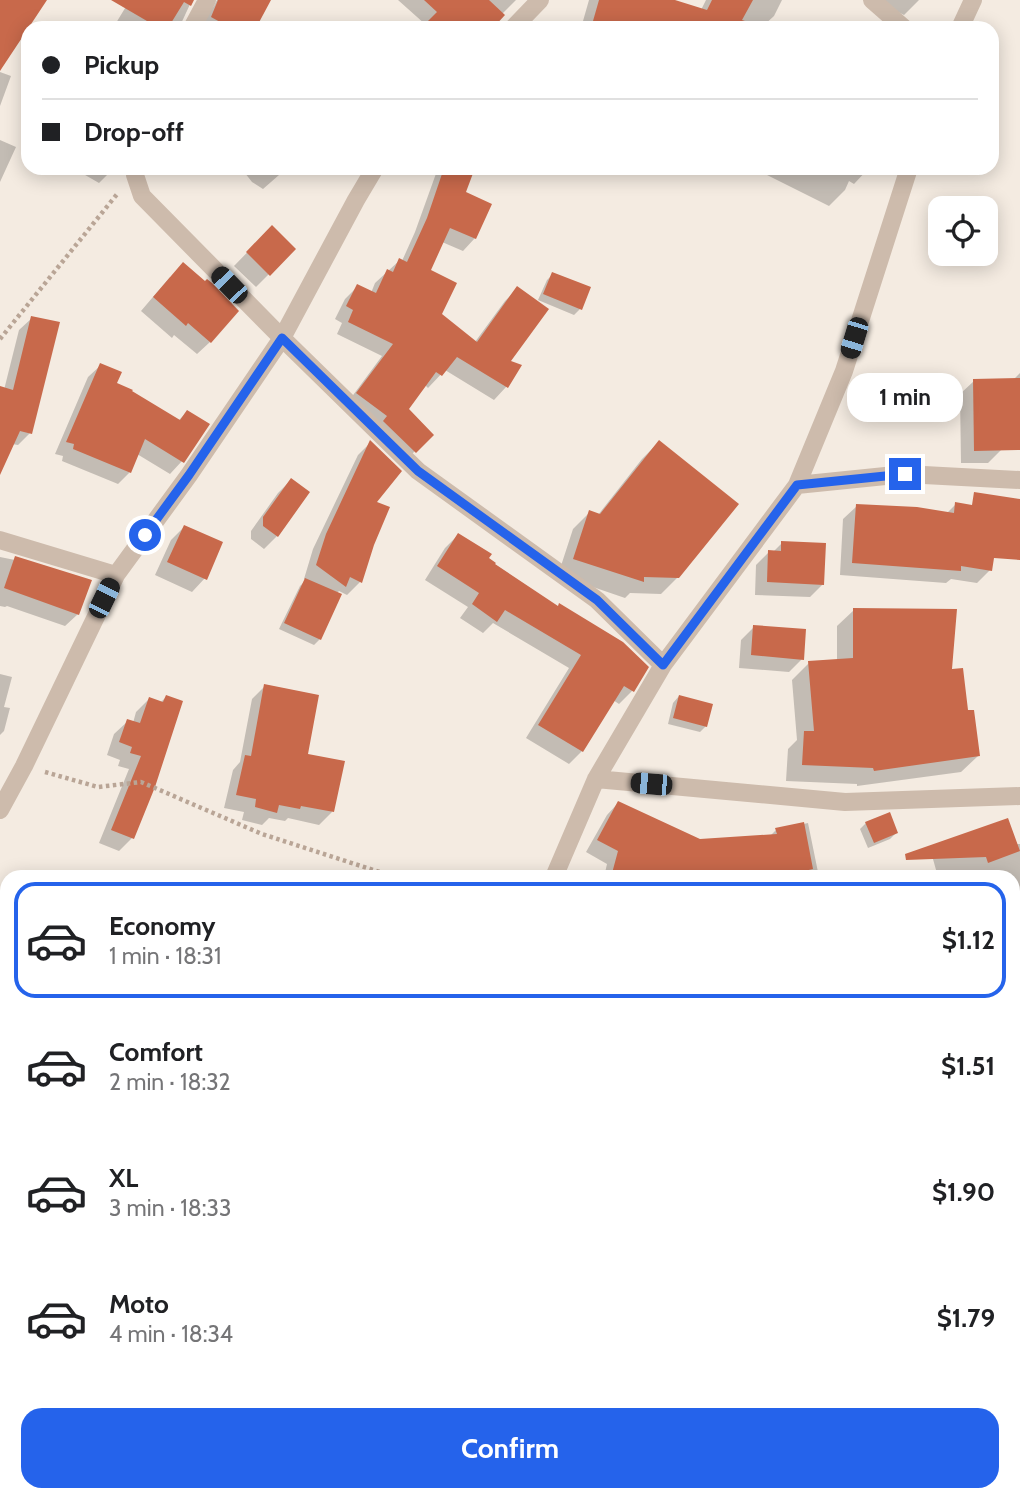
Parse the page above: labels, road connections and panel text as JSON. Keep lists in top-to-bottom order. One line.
{"page":{"banner":["Pickup","Drop-off"],"bubble":"1 min","list":[{"name":"Economy","note":"1 min · 18:31","value":"$1.12"},{"name":"Comfort","note":"2 min · 18:32","value":"$1.51"},{"name":"XL","note":"3 min · 18:33","value":"$1.90"},{"name":"Moto","note":"4 min · 18:34","value":"$1.79"}],"buttons":"Confirm"}}
